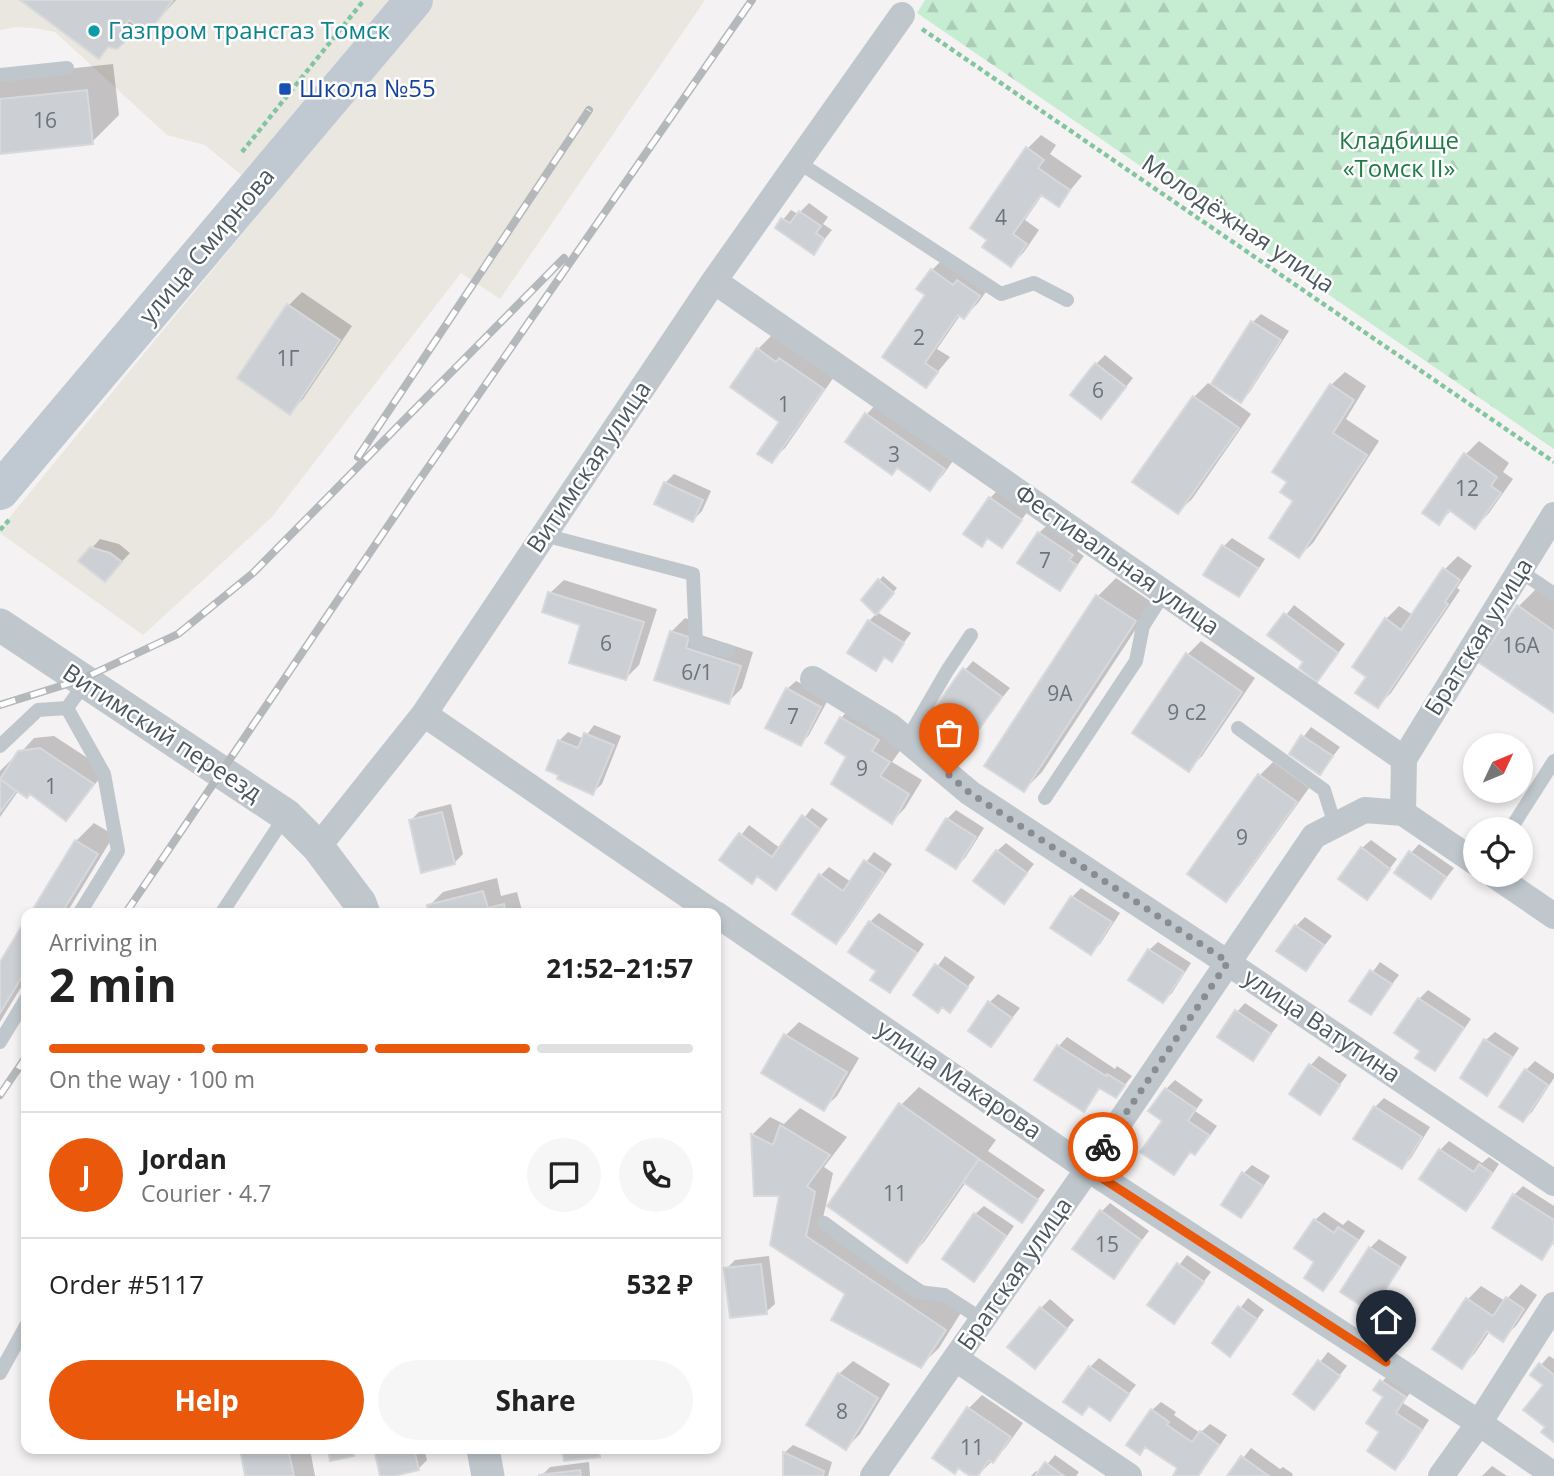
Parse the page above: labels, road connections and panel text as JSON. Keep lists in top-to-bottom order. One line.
{"streets":{"main road":["улица Смирнова"],"street":["Витимская улица","Фестивальная улица","Братская улица","Витимский переезд","улица Ватутина","улица Макарова"],"path":["Молодёжная улица"]},"crossings":[["Молодёжная улица","Витимская улица"],["Витимская улица","Фестивальная улица"],["Витимская улица","Витимский переезд"],["Витимская улица","улица Макарова"],["Фестивальная улица","Братская улица"],["Братская улица","улица Ватутина"],["Братская улица","улица Макарова"]],"parks":["Кладбище «Томск II»"],"places":{"other":["Газпром трансгаз Томск"],"transit":["Школа №55"]},"house_numbers":["16","4","2","1Г","6","1","3","12","7","6","16А","6/1","9А","9 с2","7","9","1","9","11","15","8","11"],"north":"top right","page":{"heading":["2 min","Arriving in","21:52–21:57"],"panel":["Jordan","Courier · 4.7","Order #5117","532 ₽"],"bar":"On the way · 100 m","round":"J","buttons":["Help","Share"]}}
